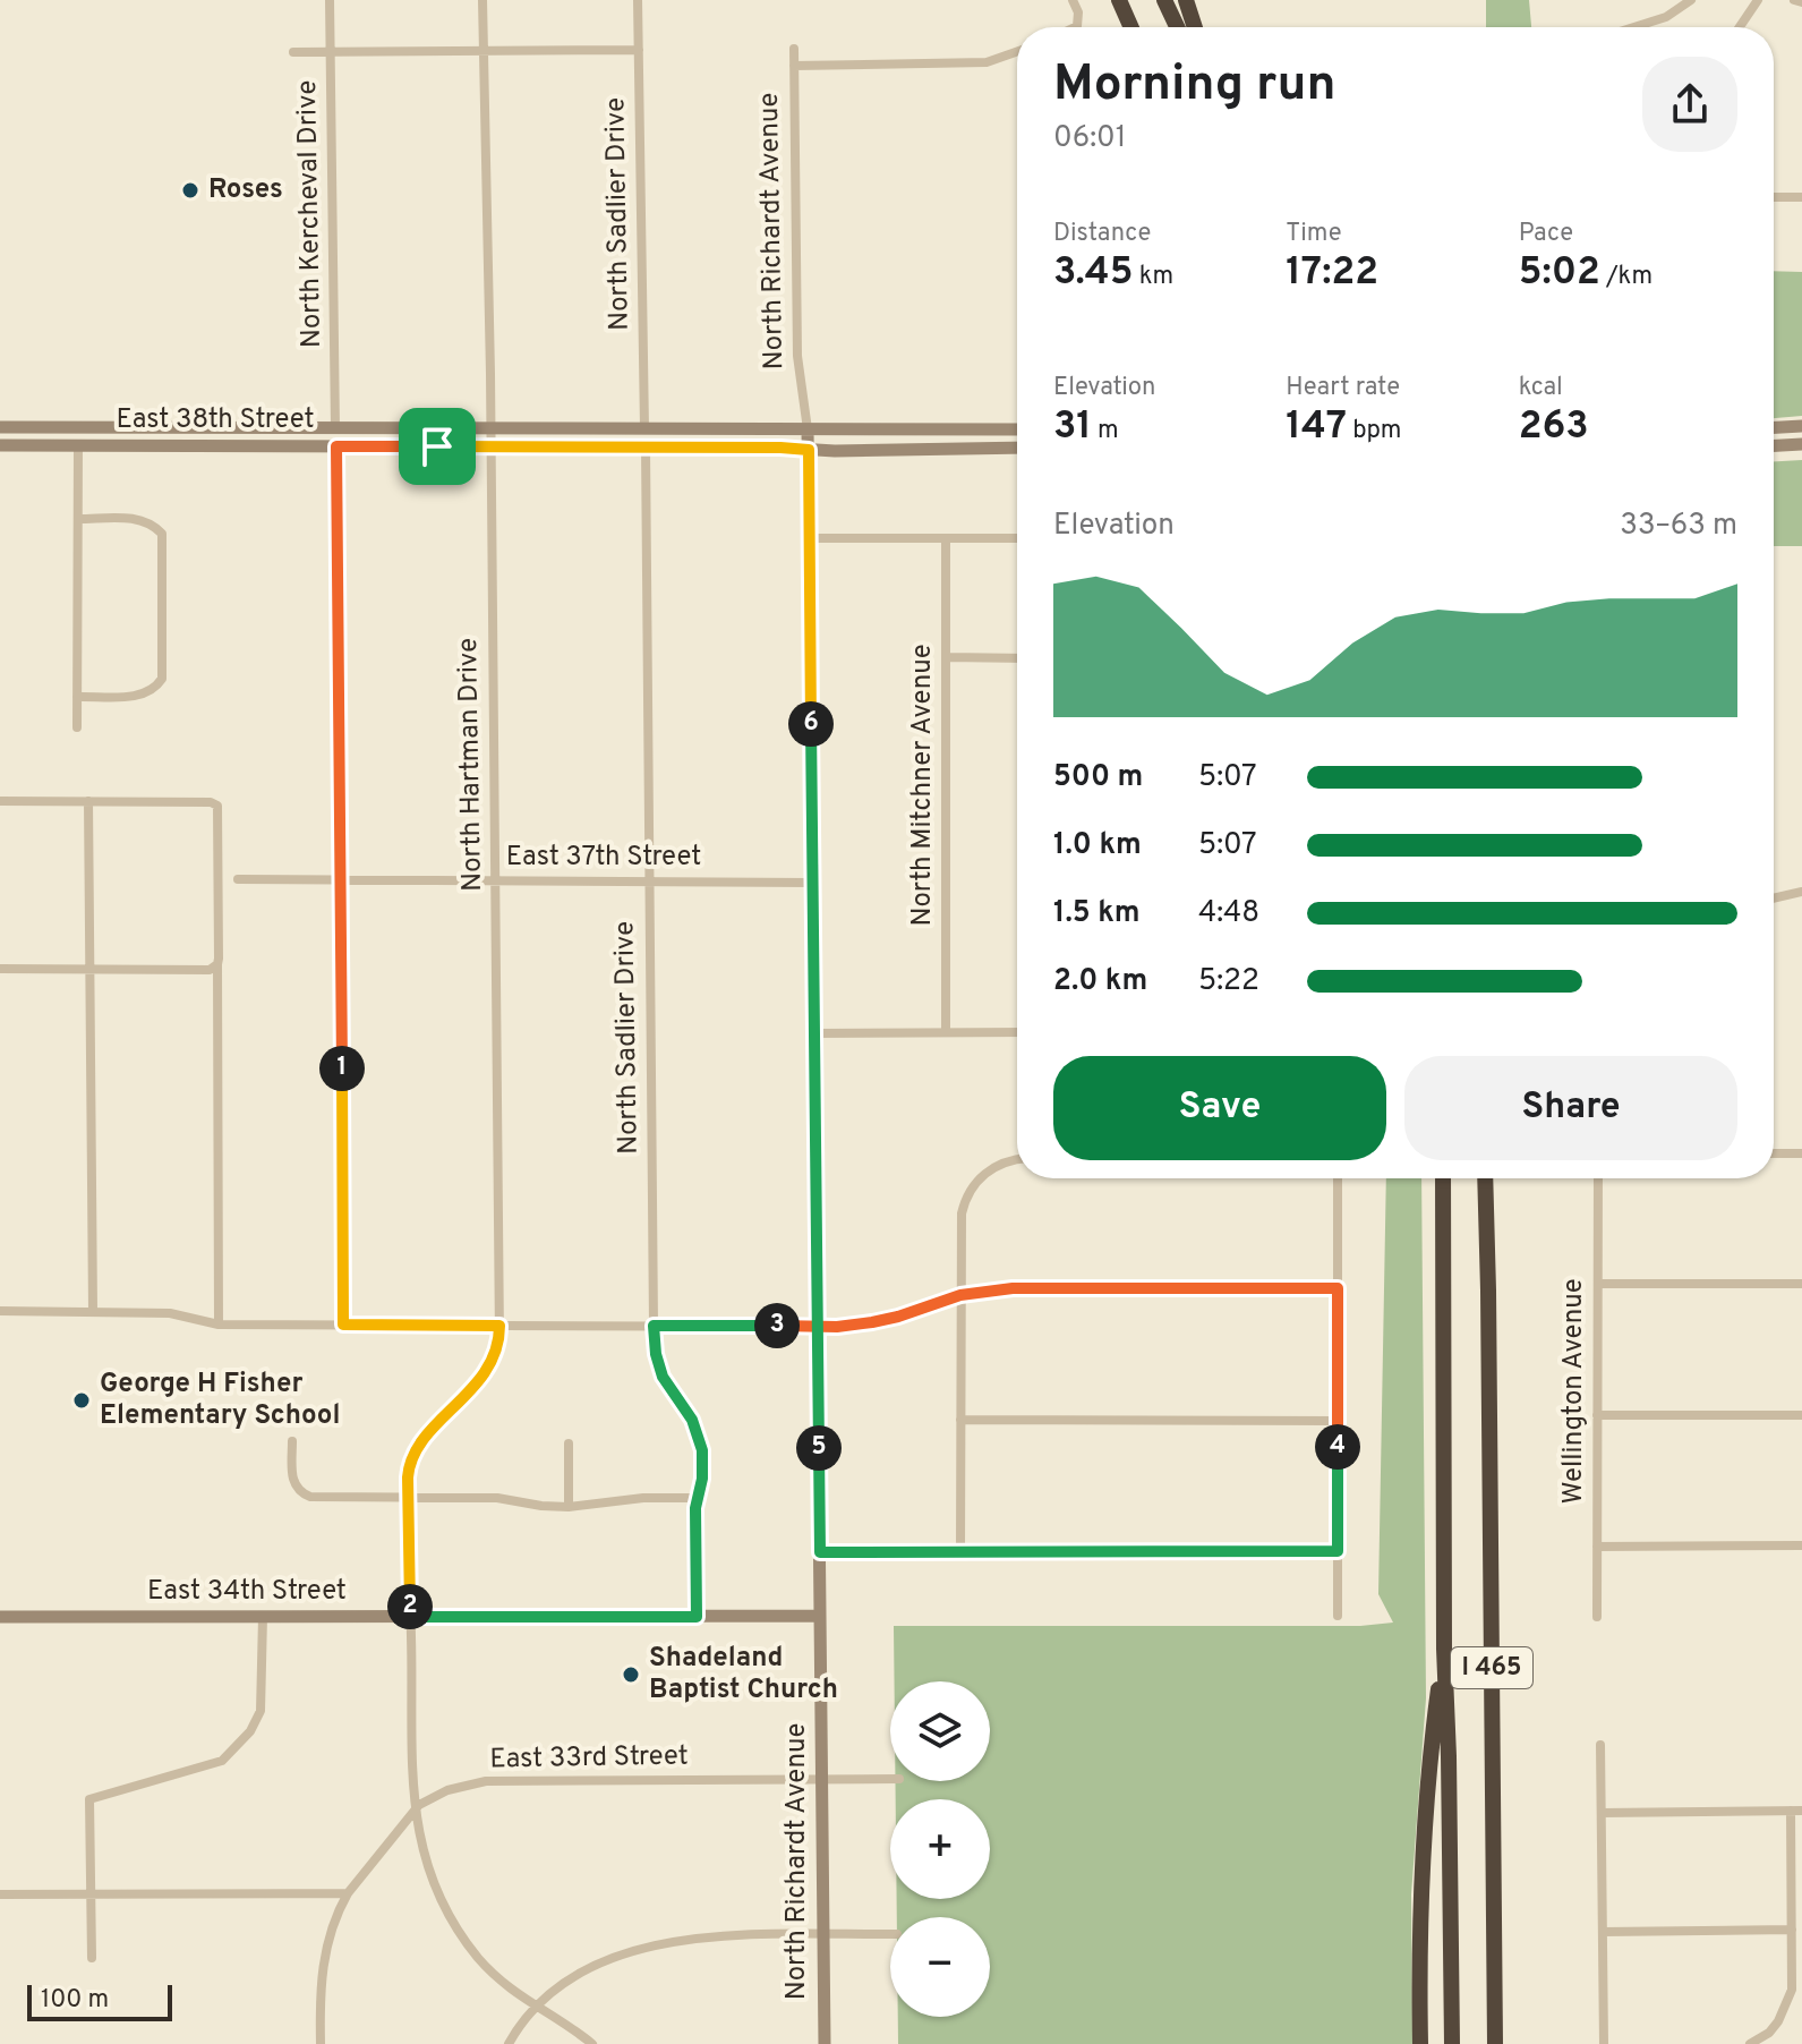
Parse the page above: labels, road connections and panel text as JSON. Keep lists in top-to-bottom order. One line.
{"streets":{"highway":["I 465"],"street":["North Kercheval Drive","North Sadlier Drive","North Richardt Avenue","East 38th Street","North Hartman Drive","North Mitchner Avenue","East 37th Street","Wellington Avenue","East 34th Street","East 33rd Street"]},"crossings":[["North Kercheval Drive","East 38th Street"],["North Sadlier Drive","East 38th Street"],["North Sadlier Drive","East 37th Street"],["North Sadlier Drive","East 34th Street"],["North Richardt Avenue","East 38th Street"],["North Richardt Avenue","East 37th Street"],["North Richardt Avenue","East 34th Street"],["North Richardt Avenue","East 33rd Street"],["East 38th Street","North Hartman Drive"],["North Hartman Drive","East 37th Street"],["North Hartman Drive","East 34th Street"],["North Hartman Drive","East 33rd Street"]],"places":["Roses","George H Fisher Elementary School","Shadeland Baptist Church"],"scale_bar":"100 m","page":{"heading":["Morning run","06:01"],"stats":[["Distance","3.45 km"],["Time","17:22"],["Pace","5:02 /km"],["Elevation","31 m"],["Heart rate","147 bpm"],["kcal","263"]],"chart":["Elevation","33–63 m"],"pins":["6","1","3","4","5","2"],"list":[{"name":"500 m","note":"5:07"},{"name":"1.0 km","note":"5:07"},{"name":"1.5 km","note":"4:48"},{"name":"2.0 km","note":"5:22"}],"buttons":["Save","Share"],"map_buttons":["+","−"],"scale":"100 m"}}
